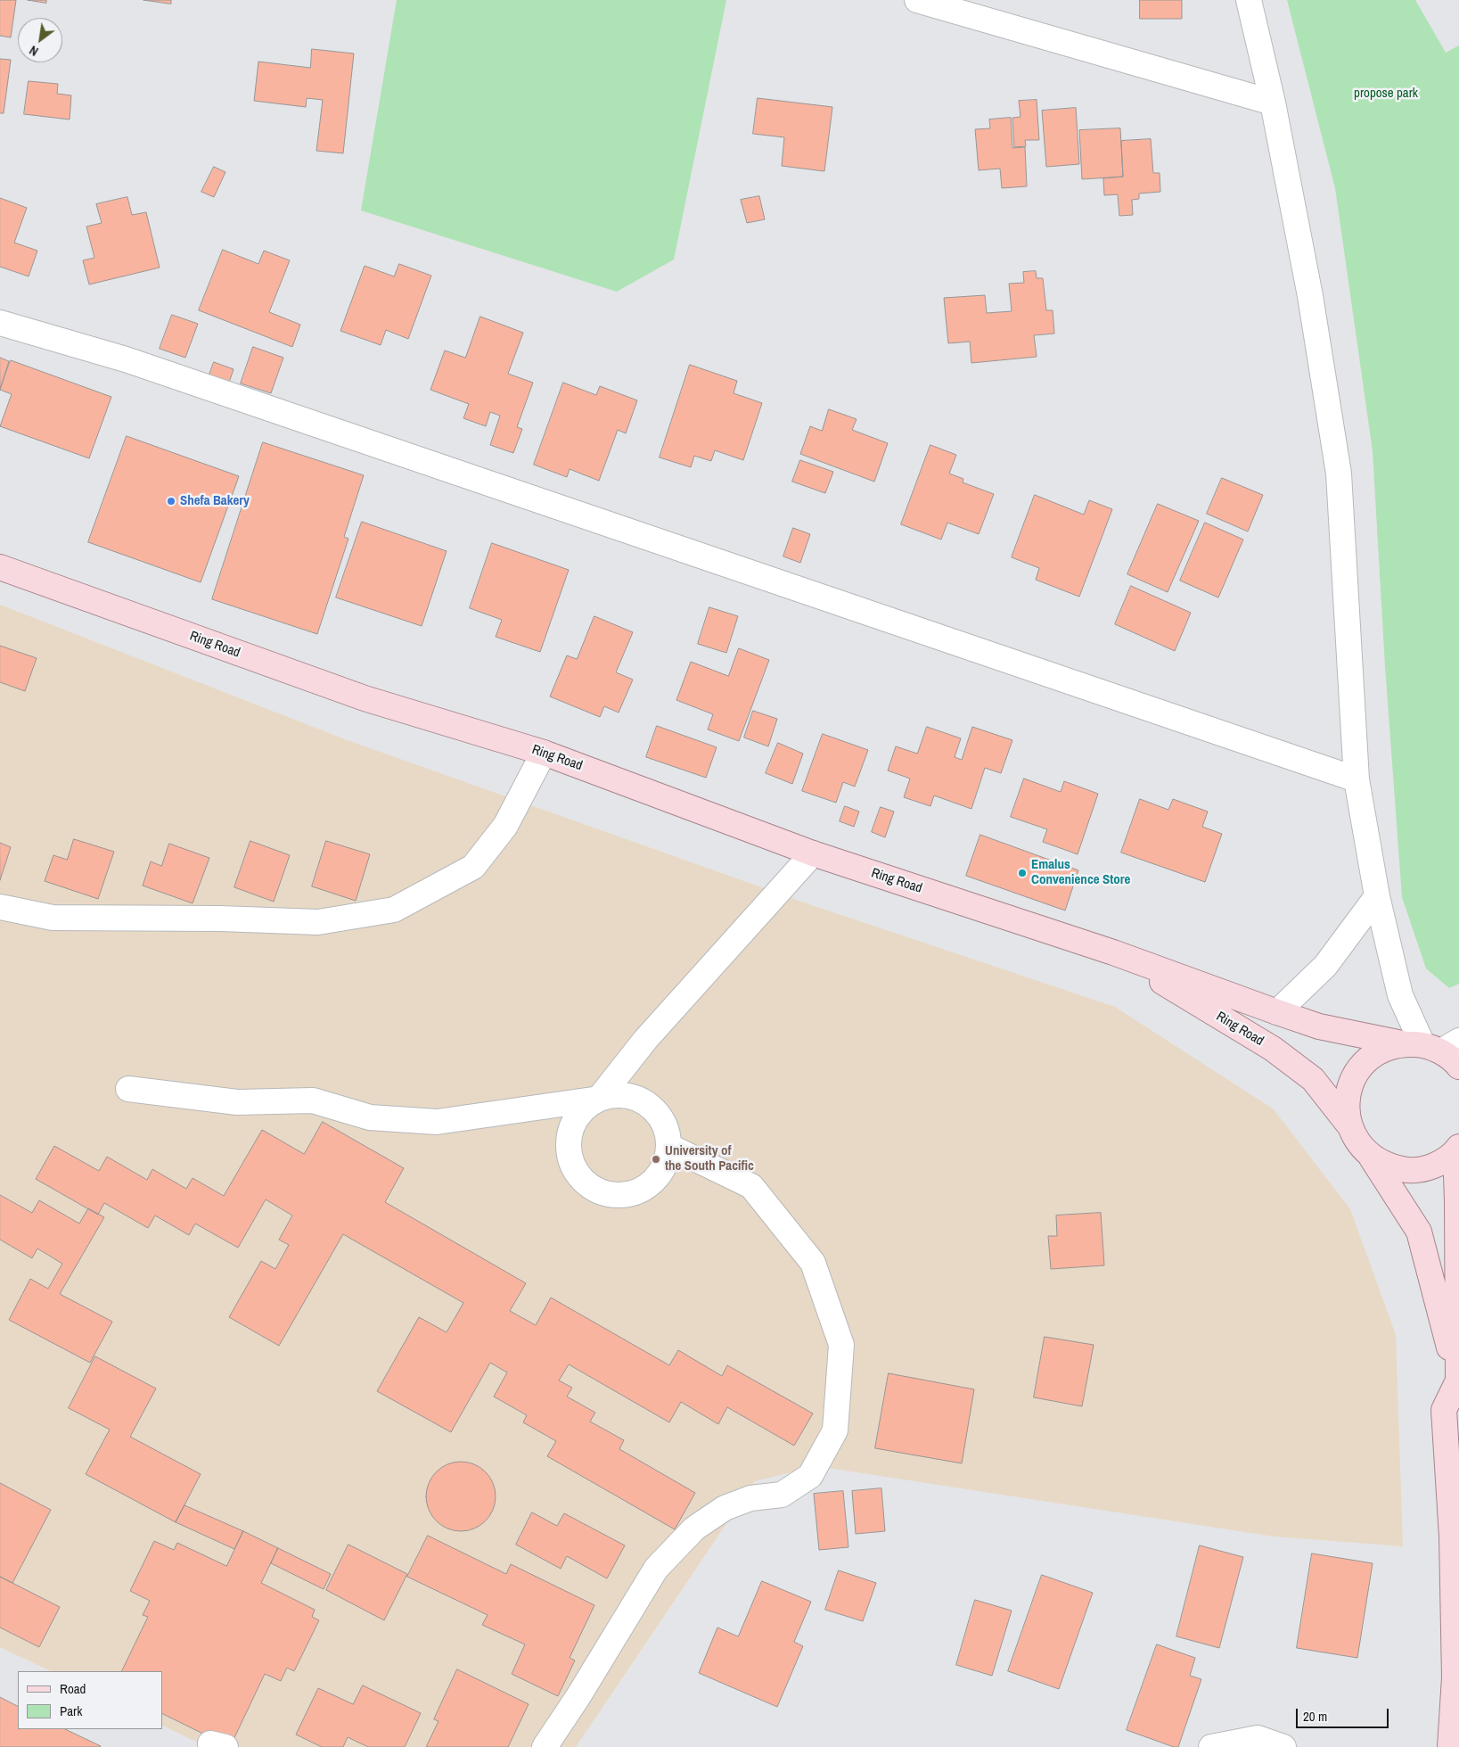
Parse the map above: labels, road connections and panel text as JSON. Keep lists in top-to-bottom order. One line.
{"streets":{"main road":["Ring Road"]},"parks":["propose park"],"places":["Shefa Bakery","Emalus Convenience Store","University of the South Pacific"],"legend":["Road","Park"],"scale_bar":"20 m","north":"bottom left"}
